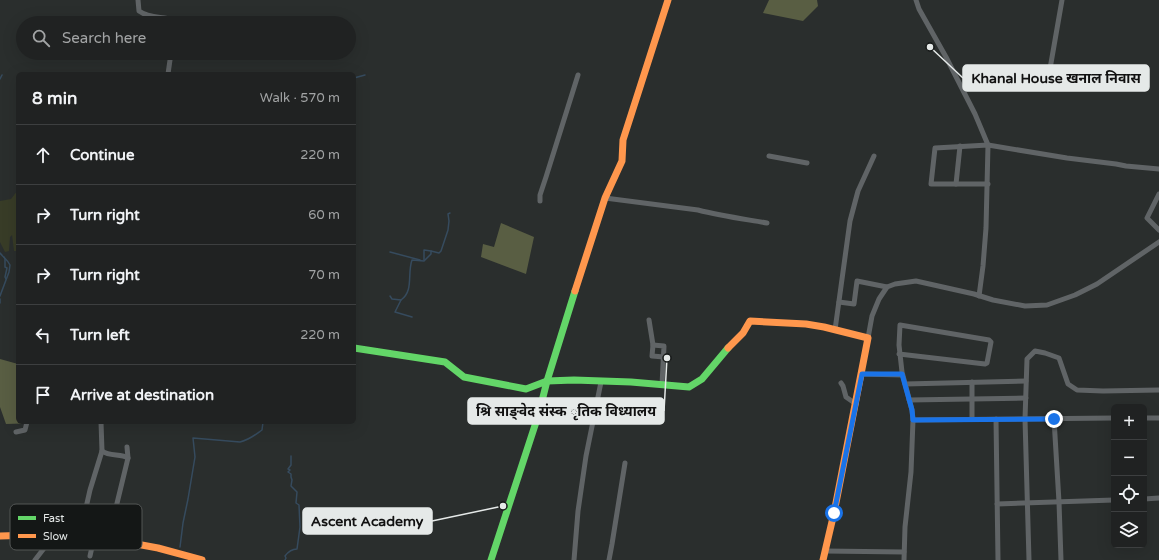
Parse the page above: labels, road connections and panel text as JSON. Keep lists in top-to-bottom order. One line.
{"places":["Khanal House खनाल निवास","श्रि साङ्वेद संस्क ृतिक विध्यालय","Ascent Academy"],"legend":["Fast","Slow"],"page":{"search":"Search here","heading":["8 min","Walk · 570 m"],"list":[["Continue","220 m"],["Turn right","60 m"],["Turn right","70 m"],["Turn left","220 m"],"Arrive at destination"],"map_buttons":["+","−"]}}
